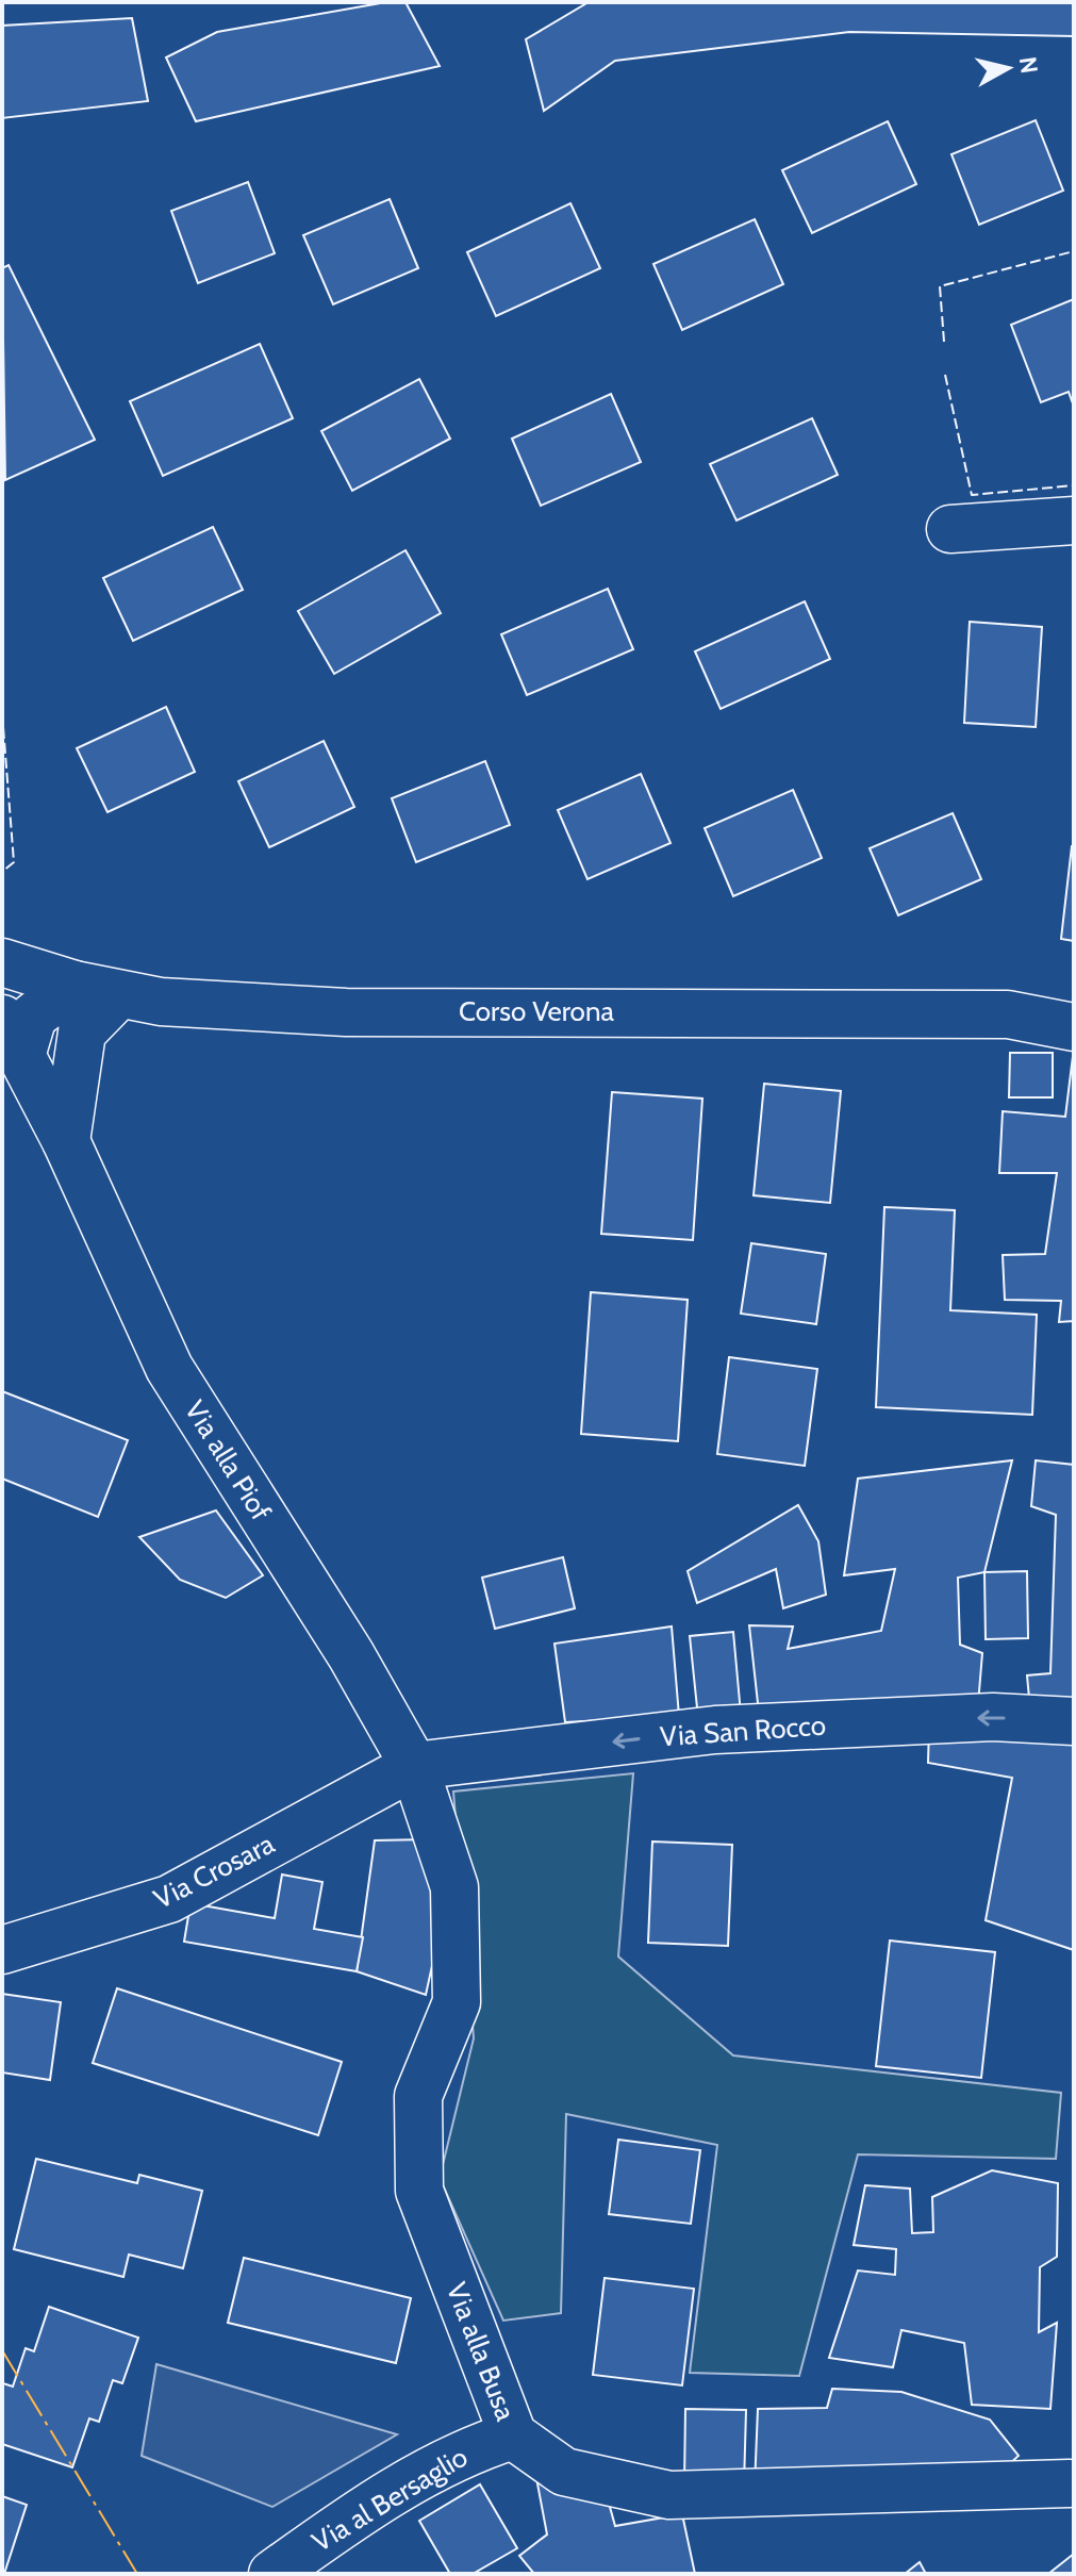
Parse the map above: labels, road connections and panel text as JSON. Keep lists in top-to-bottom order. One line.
{"streets":{"street":["Corso Verona","Via alla Piof","Via San Rocco","Via Crosara","Via alla Busa","Via al Bersaglio"]},"crossings":[["Corso Verona","Via alla Piof"],["Via alla Piof","Via San Rocco"],["Via alla Piof","Via Crosara"],["Via alla Piof","Via alla Busa"],["Via San Rocco","Via Crosara"],["Via San Rocco","Via alla Busa"],["Via Crosara","Via alla Busa"],["Via alla Busa","Via al Bersaglio"]],"one_way":["Via San Rocco"],"north":"right"}
